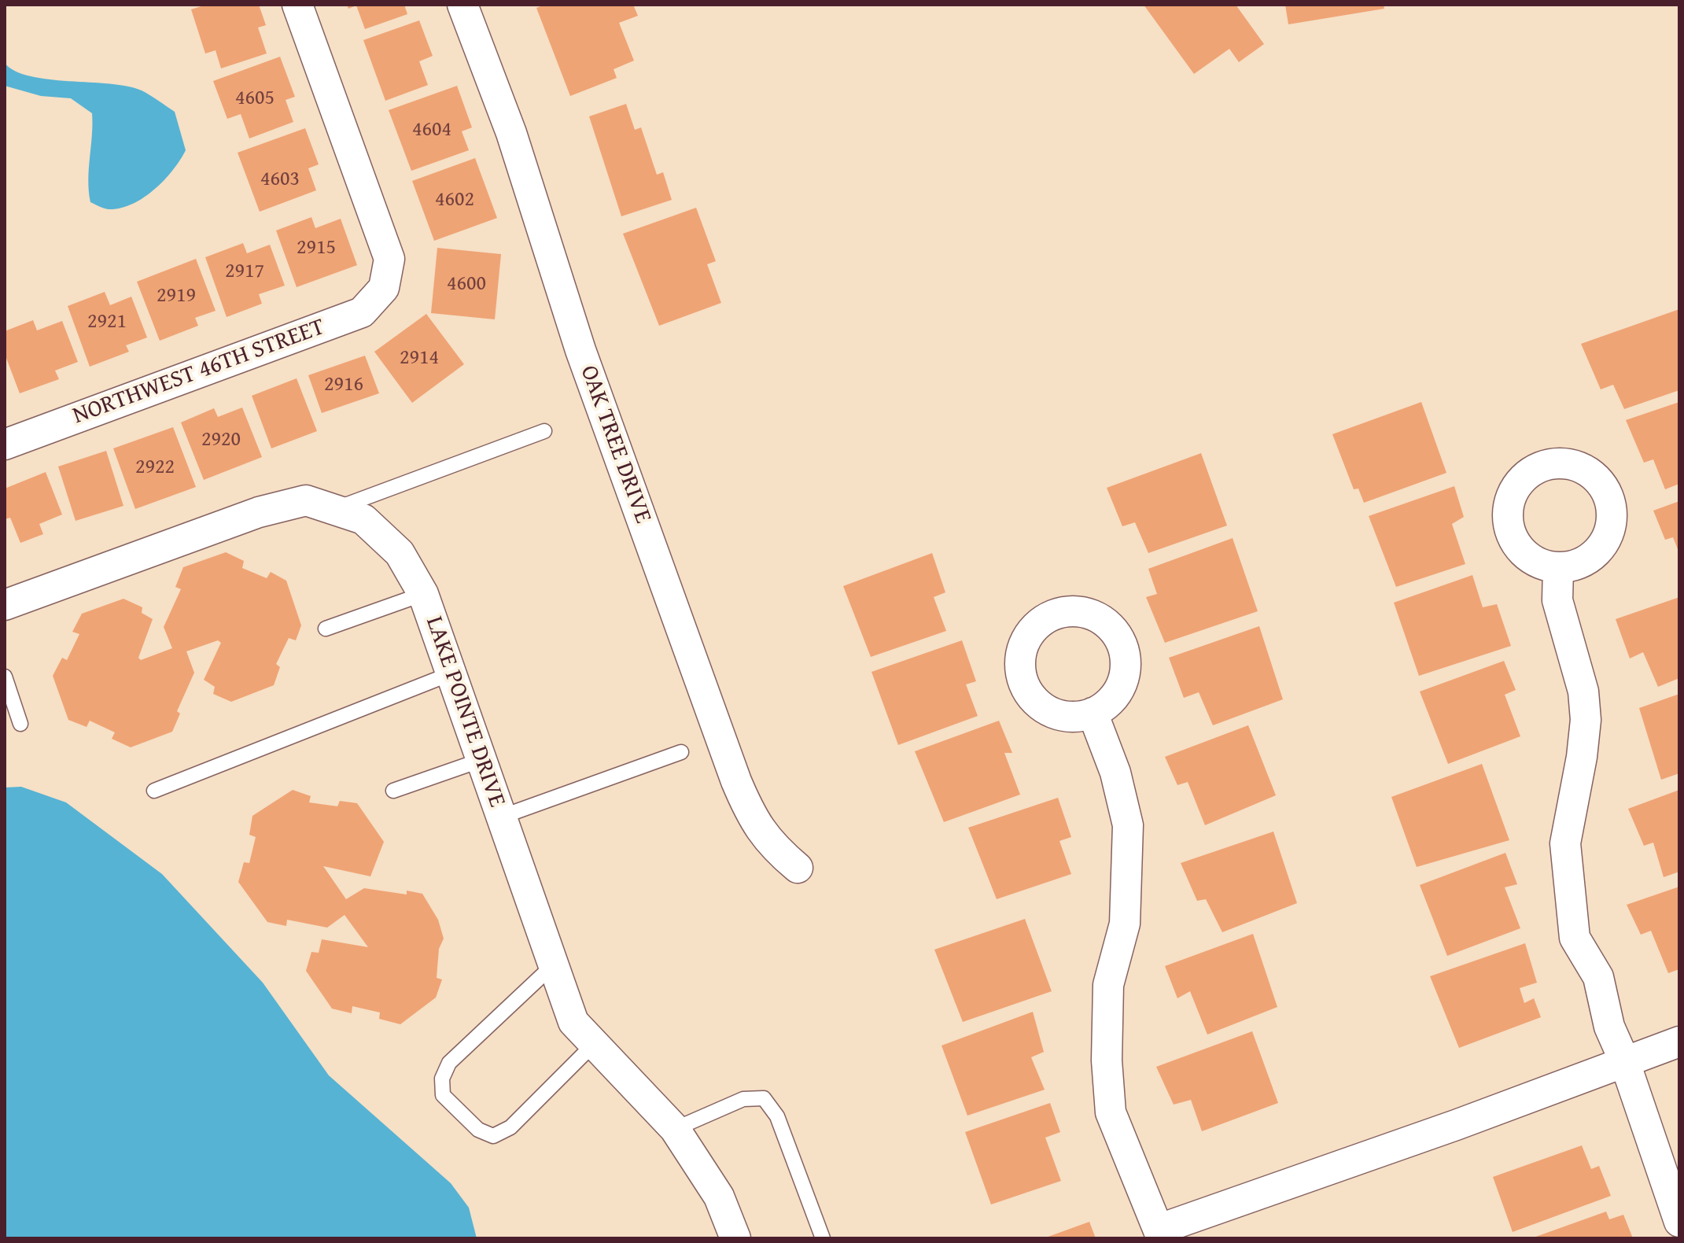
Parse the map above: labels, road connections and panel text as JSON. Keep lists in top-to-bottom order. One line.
{"streets":{"street":["NORTHWEST 46TH STREET","OAK TREE DRIVE","LAKE POINTE DRIVE"]},"house_numbers":["4605","4604","4603","4602","2915","2917","4600","2919","2921","2914","2916","2920","2922"]}
